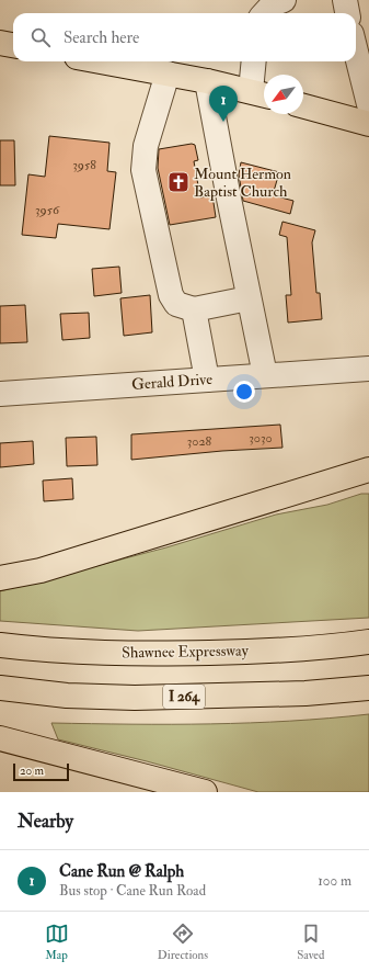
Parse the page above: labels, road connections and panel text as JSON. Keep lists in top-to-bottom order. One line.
{"streets":{"main road":["Shawnee Expressway","I 264"],"street":["Gerald Drive"]},"places":{"church":["Mount Hermon Baptist Church"]},"house_numbers":["3958","3956","3030","3028"],"scale_bar":"20 m","north":"bottom left","page":{"search":"Search here","pins":"1","scale":"20 m","heading":"Nearby","list":[{"mark":"1","name":"Cane Run @ Ralph","note":"Bus stop · Cane Run Road","value":"100 m"}],"nav":["Map","Directions","Saved"]}}
